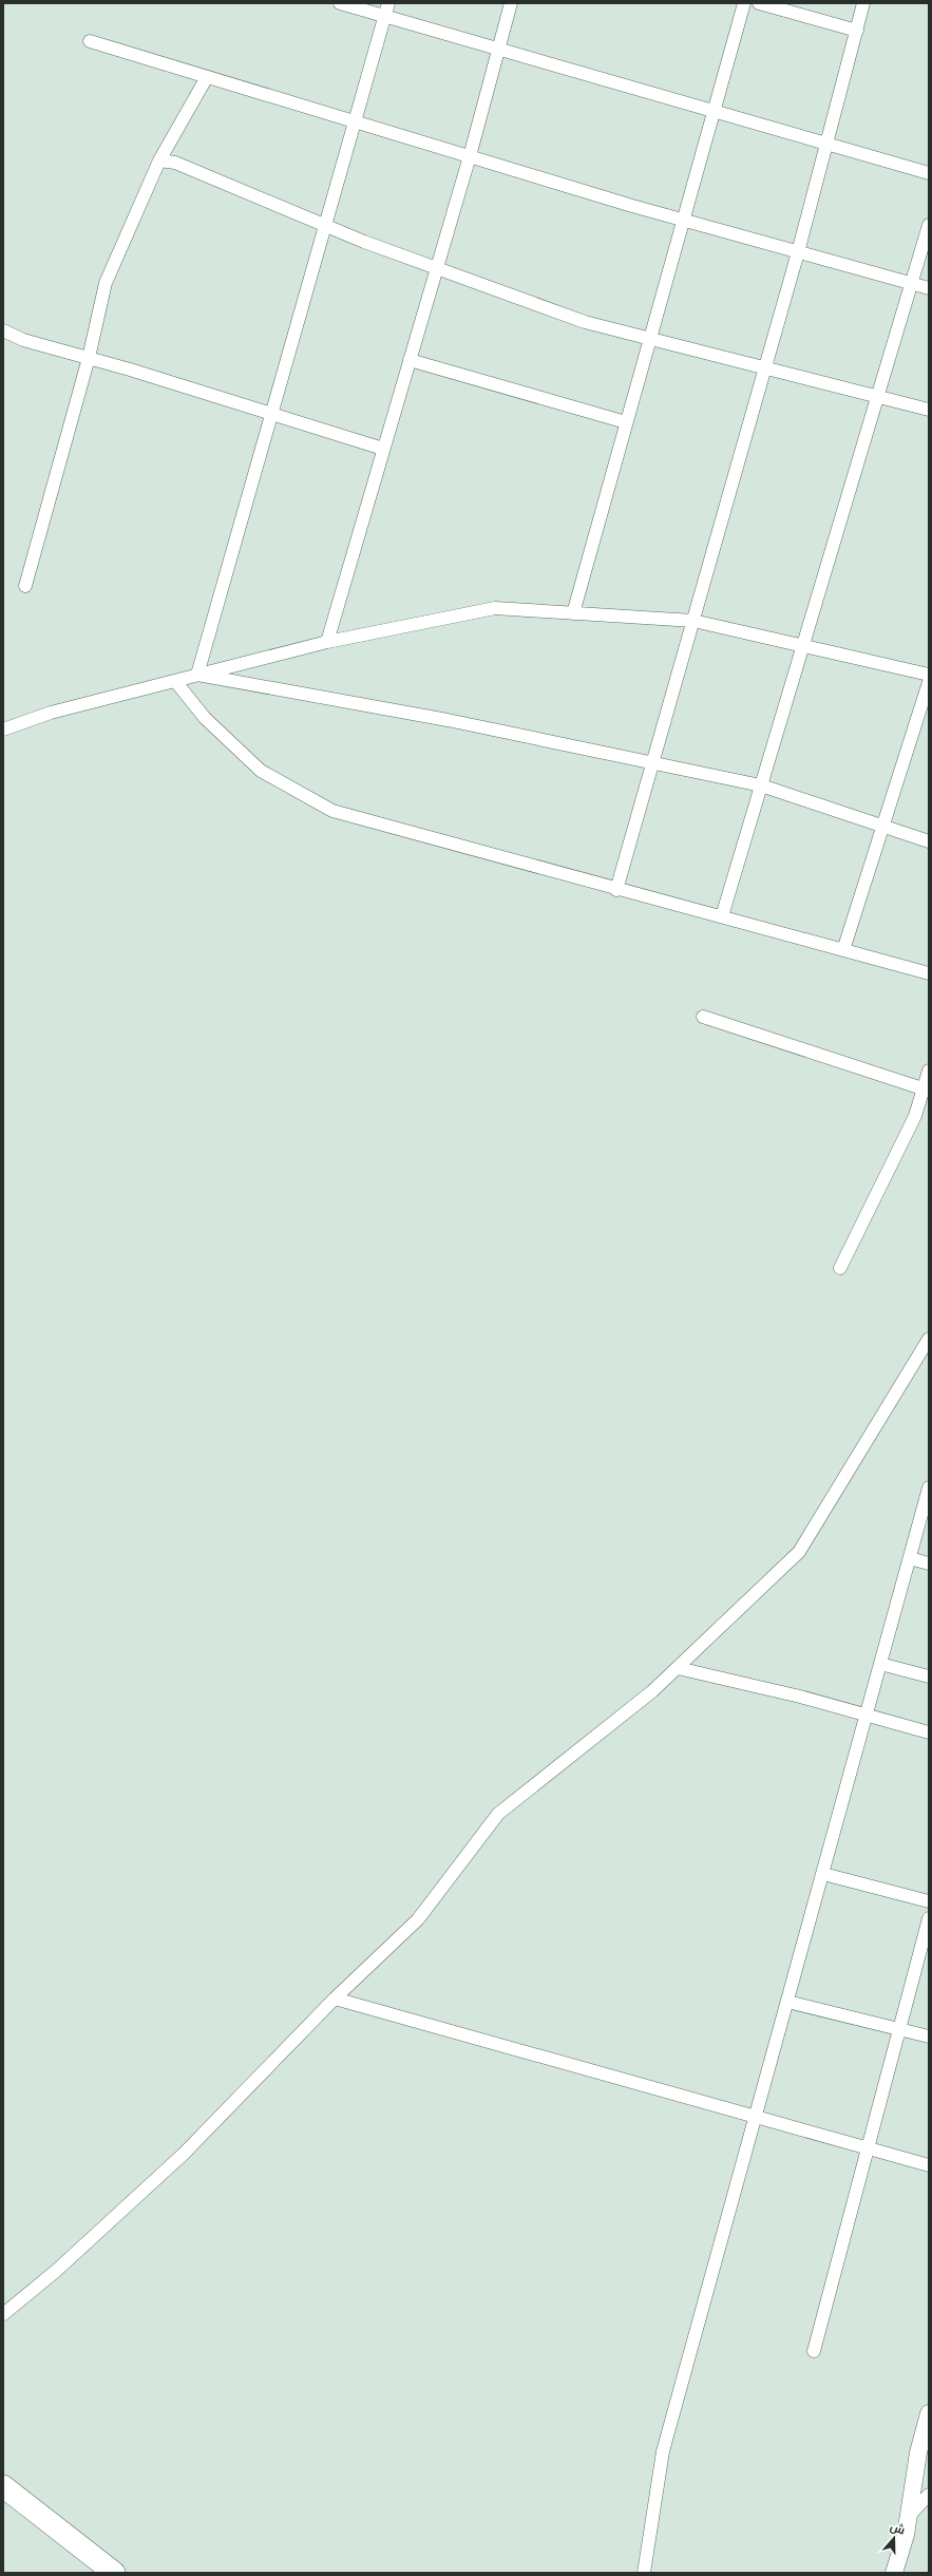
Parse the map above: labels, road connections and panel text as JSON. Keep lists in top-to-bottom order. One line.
{"north":"top"}
